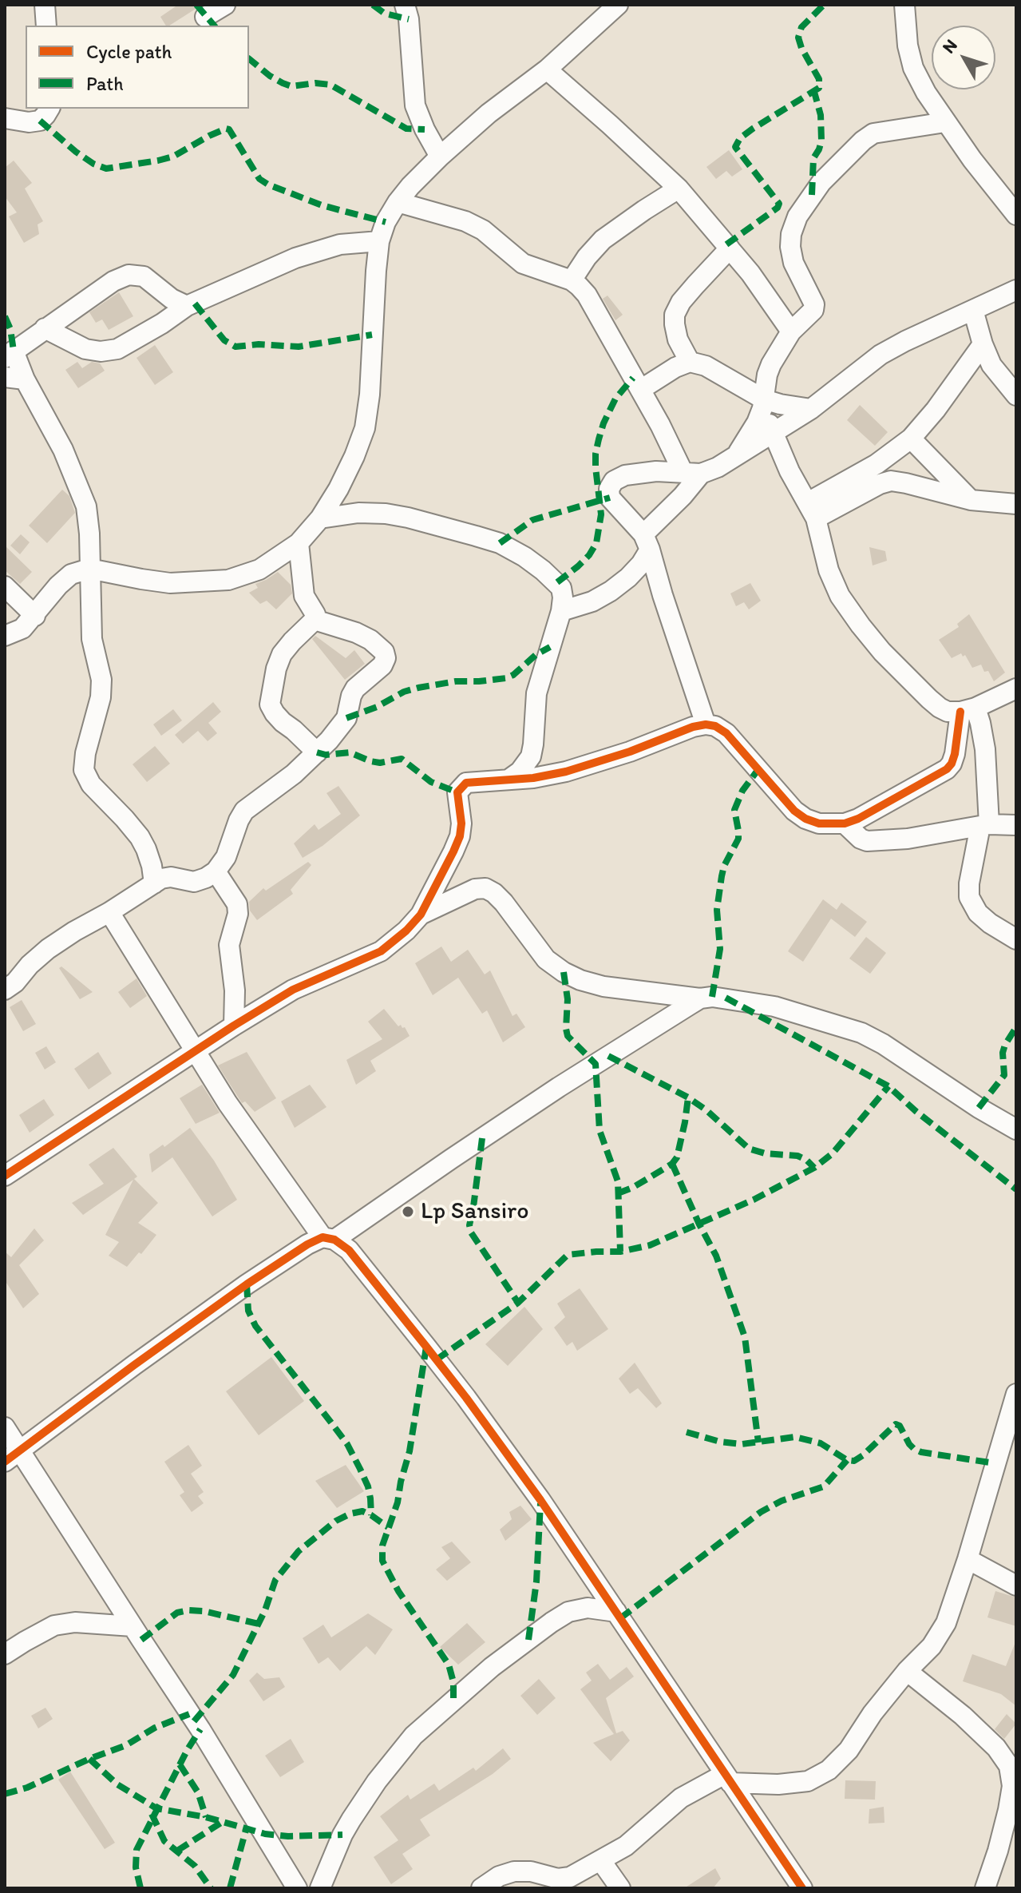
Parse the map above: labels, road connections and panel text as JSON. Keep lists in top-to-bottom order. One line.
{"places":["Lp Sansiro"],"legend":["Cycle path","Path"],"north":"top left"}
